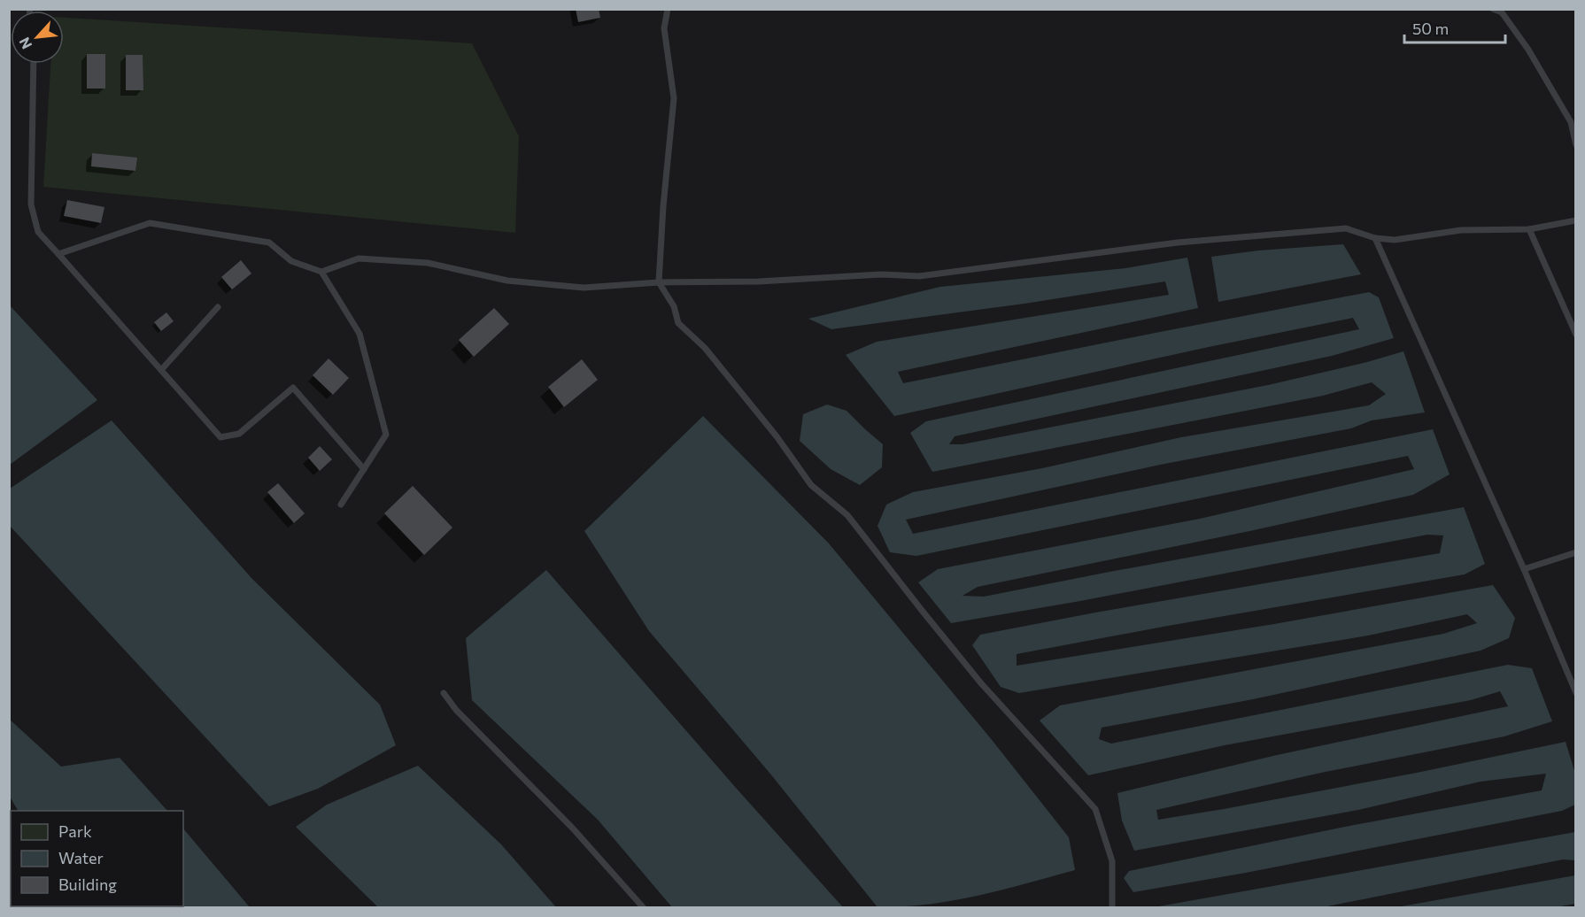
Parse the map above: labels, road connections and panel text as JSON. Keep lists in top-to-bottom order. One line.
{"legend":["Park","Water","Building"],"scale_bar":"50 m","north":"bottom left"}
